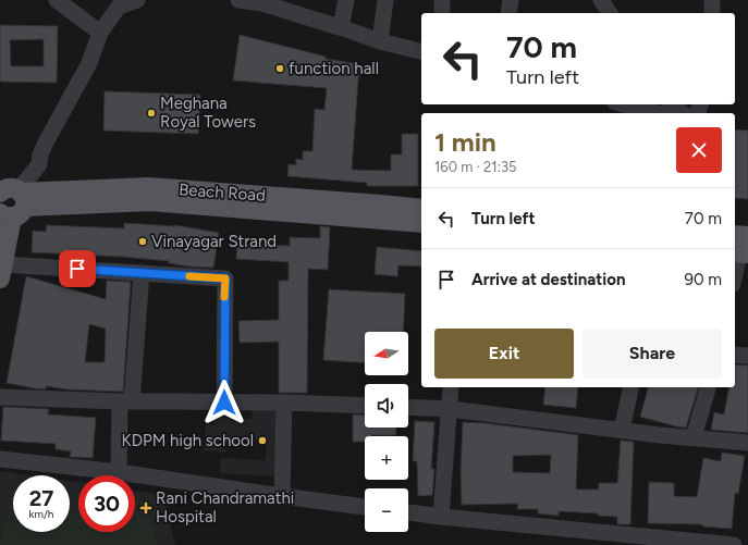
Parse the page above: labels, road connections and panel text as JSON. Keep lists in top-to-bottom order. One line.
{"streets":{"main road":["Beach Road"]},"places":{"other":["function hall","Meghana Royal Towers","Vinayagar Strand","KDPM high school"],"health":["Rani Chandramathi Hospital"]},"north":"left","page":{"turn":["70 m","Turn left"],"heading":["1 min","160 m · 21:35"],"list":[{"name":"Turn left","value":"70 m"},{"name":"Arrive at destination","value":"90 m"}],"buttons":["Exit","Share"],"map_buttons":["+","−"],"speed":"27 km/h","limit":"30"}}
